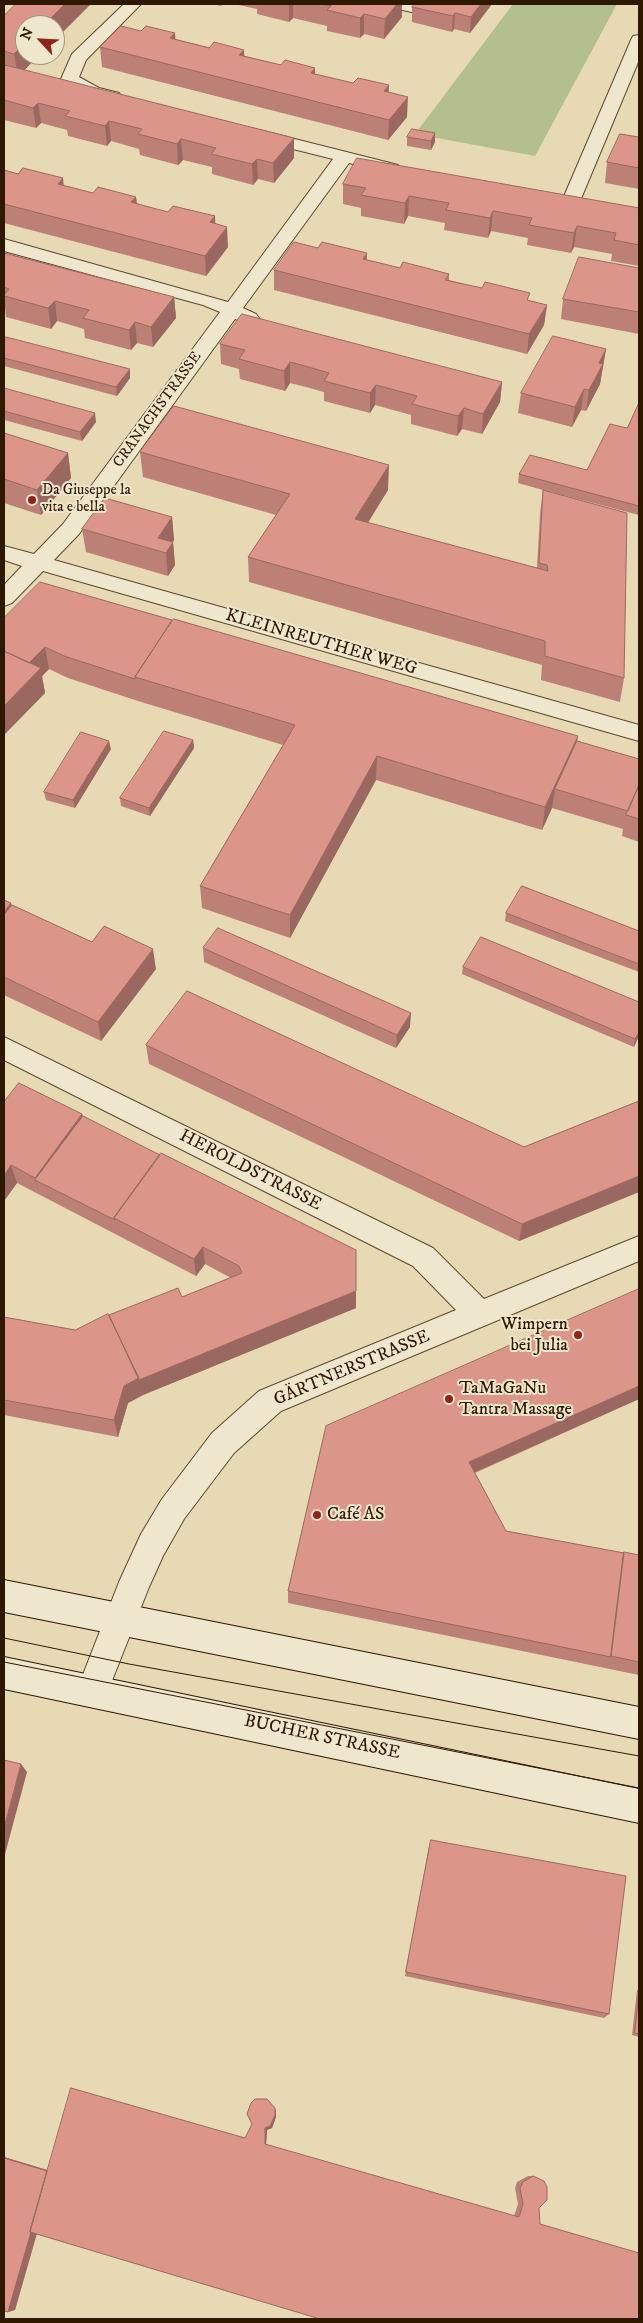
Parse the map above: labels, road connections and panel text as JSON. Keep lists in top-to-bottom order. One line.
{"streets":{"street":["CRANACHSTRASSE","KLEINREUTHER WEG","HEROLDSTRASSE","GÄRTNERSTRASSE","BUCHER STRASSE"]},"crossings":[["CRANACHSTRASSE","KLEINREUTHER WEG"],["HEROLDSTRASSE","GÄRTNERSTRASSE"],["GÄRTNERSTRASSE","BUCHER STRASSE"]],"places":["Da Giuseppe la vita e bella","Wimpern bei Julia","TaMaGaNu Tantra Massage","Café AS"],"north":"top left"}
